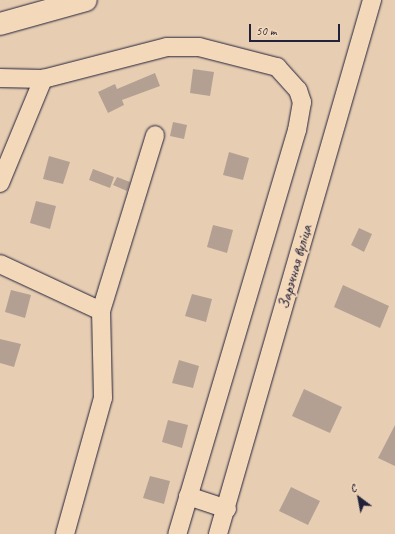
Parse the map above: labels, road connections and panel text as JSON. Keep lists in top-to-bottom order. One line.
{"streets":{"street":["Зарэчная вуліца"]},"scale_bar":"50 m","north":"top left"}
